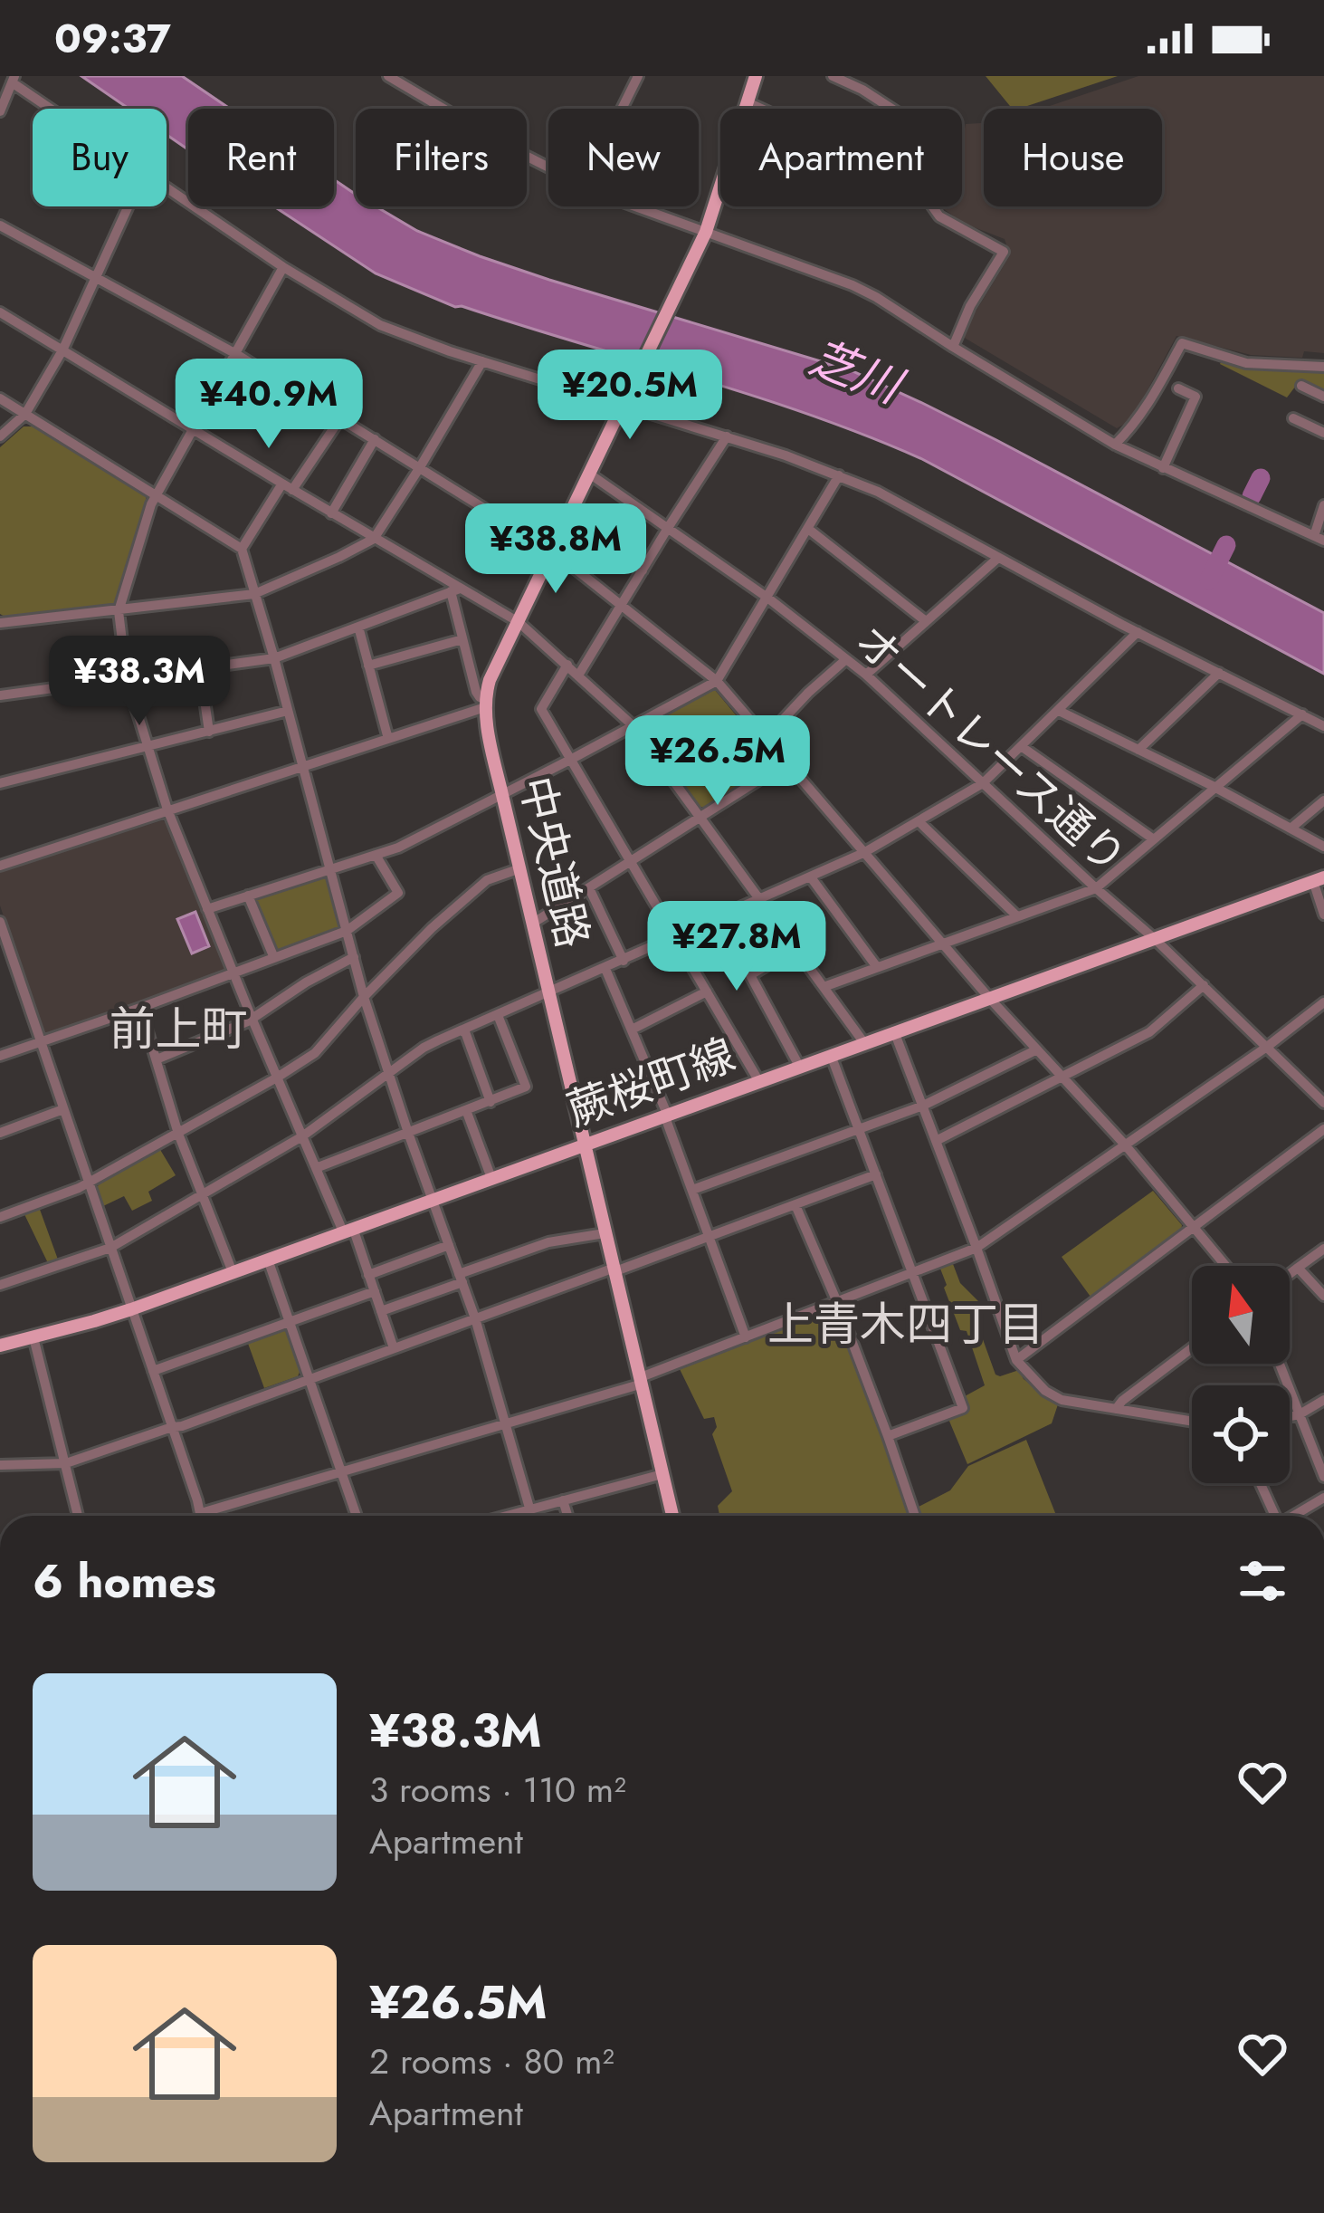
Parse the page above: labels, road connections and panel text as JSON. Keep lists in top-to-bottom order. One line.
{"streets":{"main road":["中央道路","蕨桜町線"],"street":["オートレース通り"]},"crossings":[["オートレース通り","蕨桜町線"],["中央道路","蕨桜町線"]],"districts":["前上町","上青木四丁目"],"water":["芝川"],"north":"top","page":{"status":"09:37","chip":["Buy","Rent","Filters","New","Apartment","House"],"price":["¥20.5M","¥40.9M","¥38.8M","¥38.3M","¥26.5M","¥27.8M"],"heading":"6 homes","list":[{"name":"¥38.3M","note":"3 rooms · 110 m² · Apartment"},{"name":"¥26.5M","note":"2 rooms · 80 m² · Apartment"}]}}
